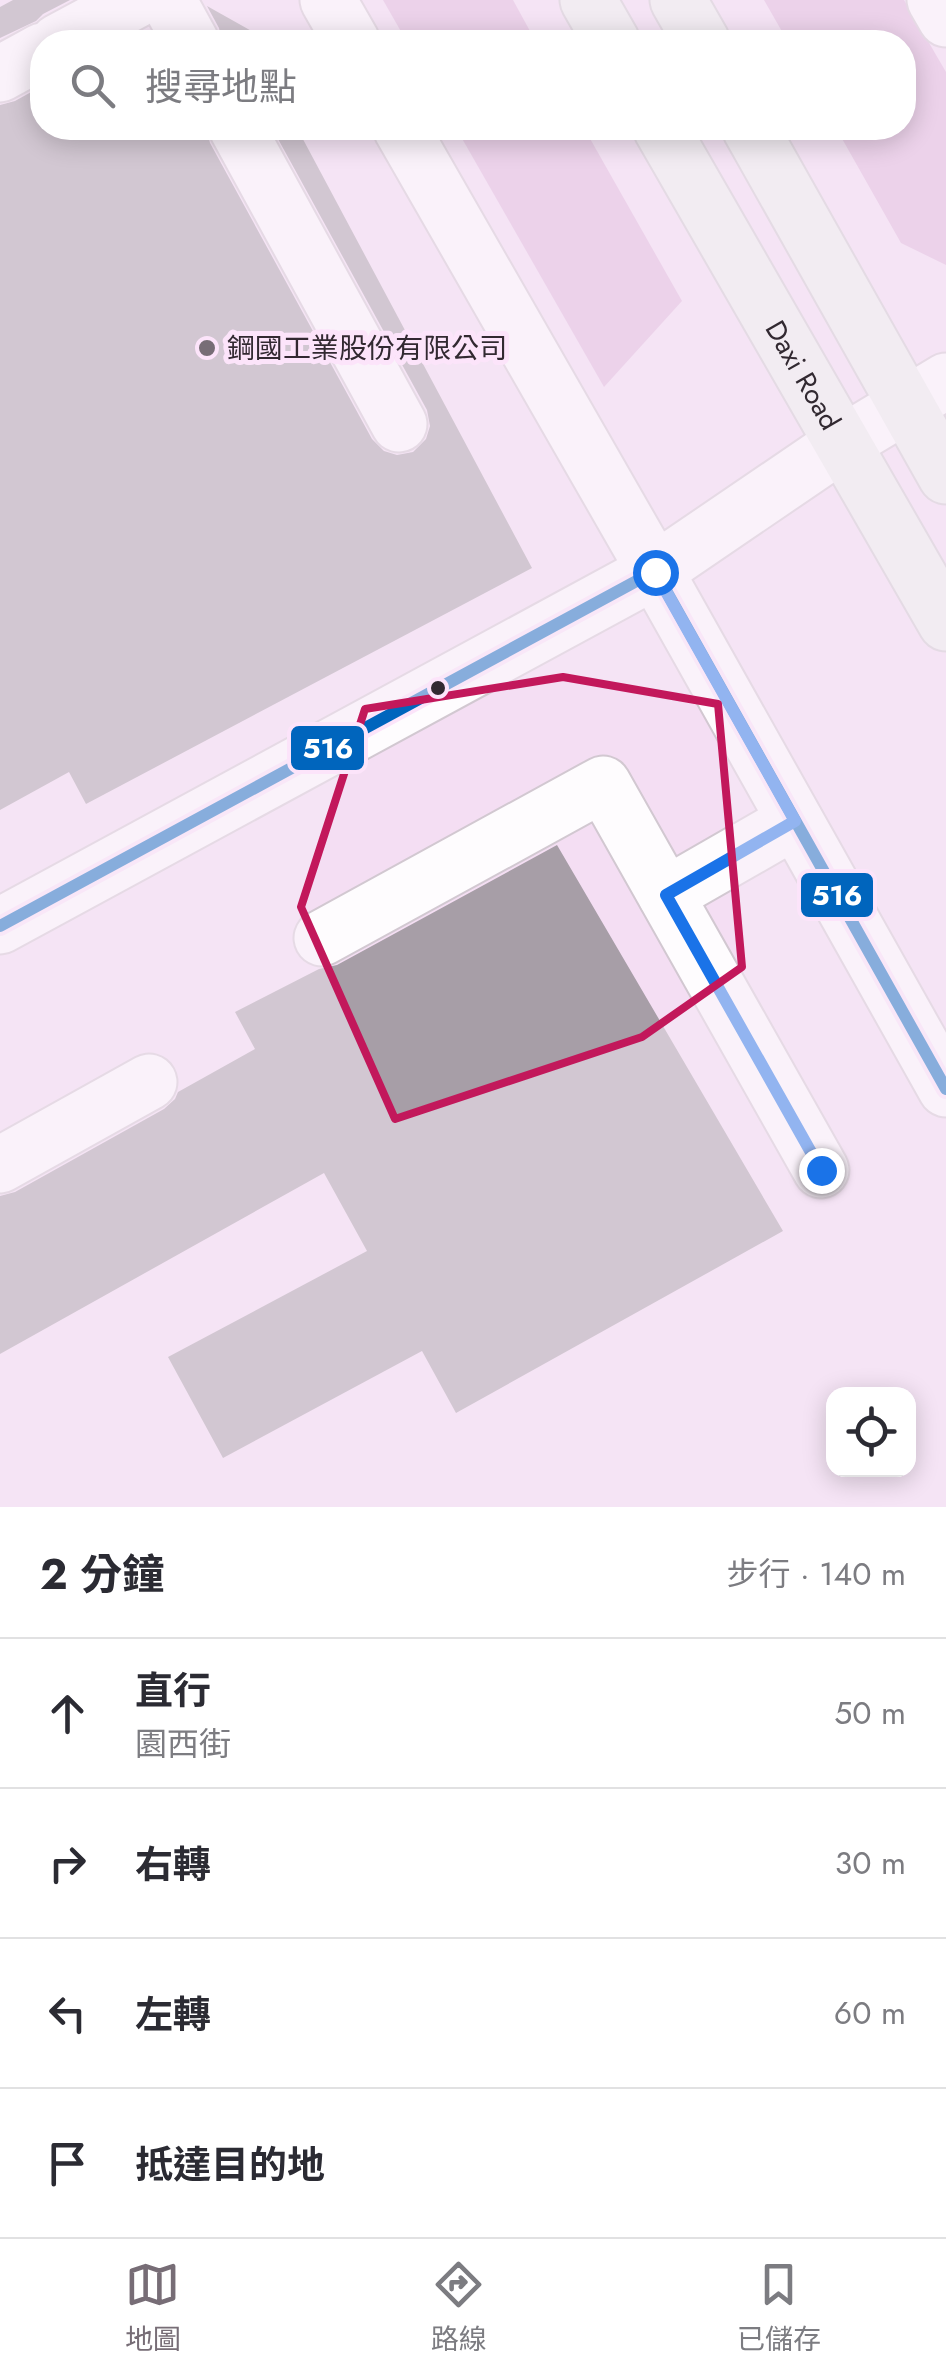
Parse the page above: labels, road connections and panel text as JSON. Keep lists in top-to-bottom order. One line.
{"streets":{"main road":["Daxi Road"]},"places":["鋼國工業股份有限公司"],"lines":["transit line 516"],"page":{"search":"搜尋地點","heading":["2 分鐘","步行 · 140 m"],"list":[["直行","園西街","50 m"],["右轉","30 m"],["左轉","60 m"],"抵達目的地"],"nav":["地圖","路線","已儲存"]}}
